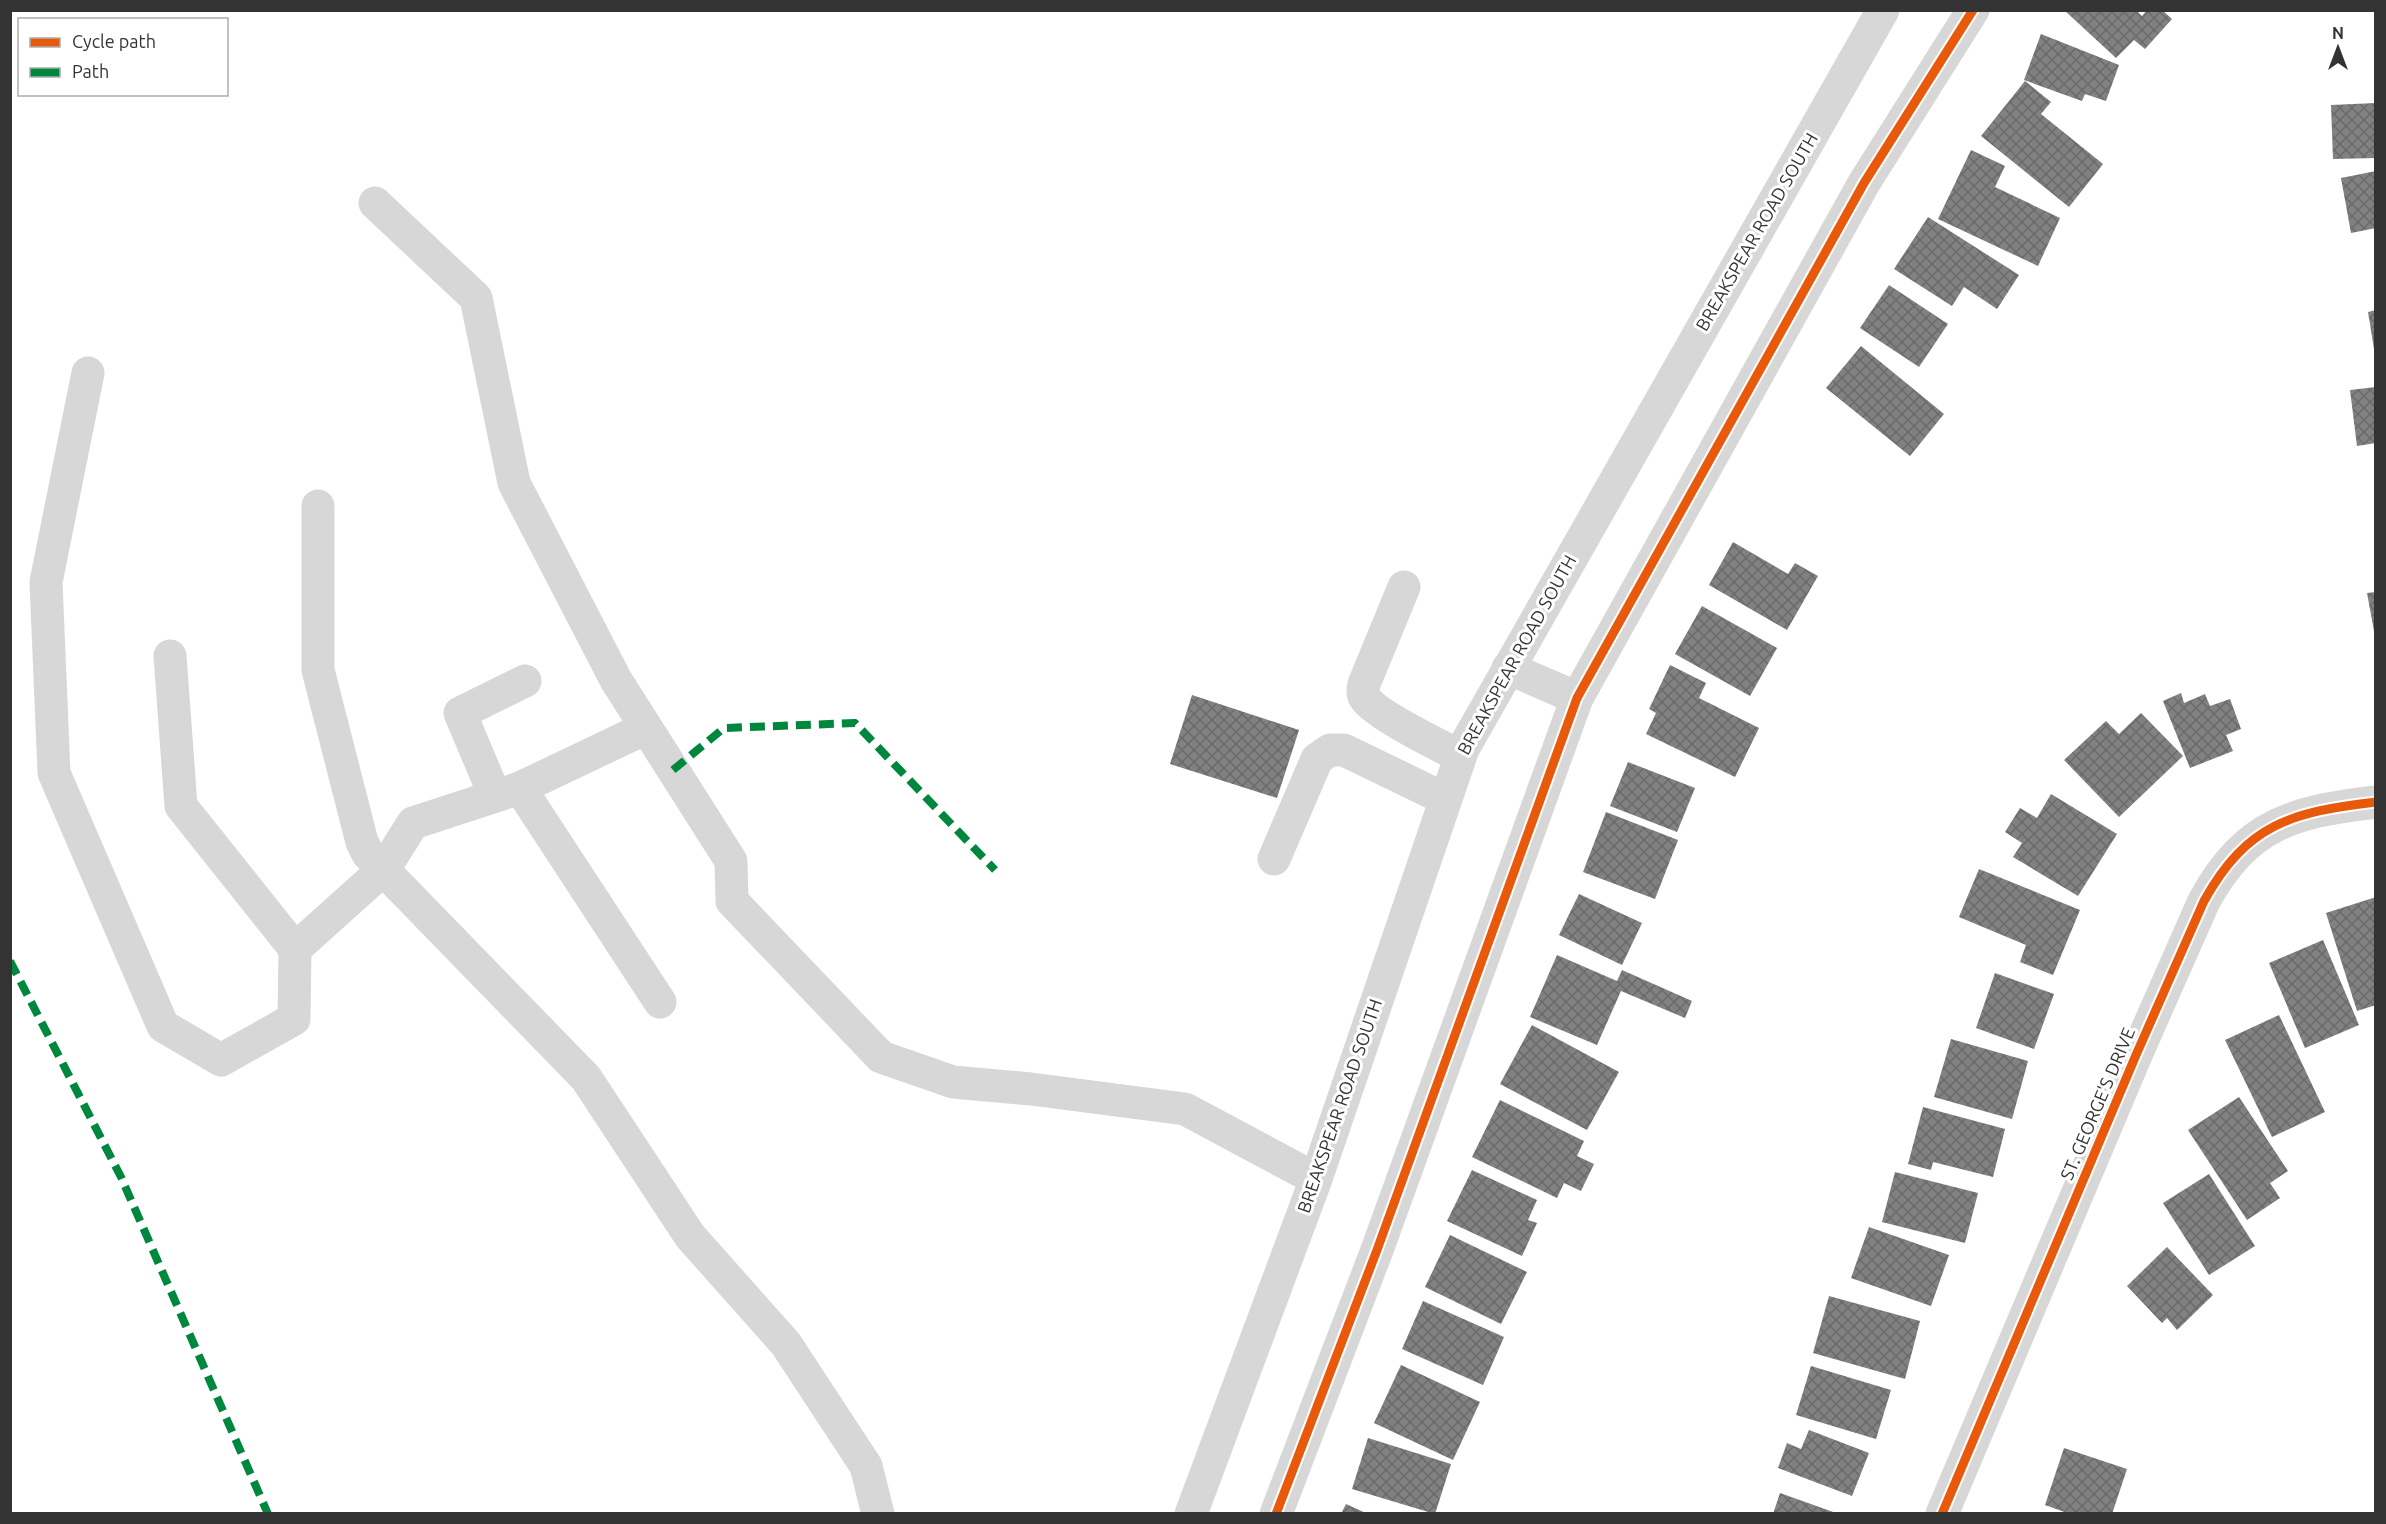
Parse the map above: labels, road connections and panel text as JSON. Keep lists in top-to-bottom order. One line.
{"streets":{"street":["BREAKSPEAR ROAD SOUTH","ST. GEORGE'S DRIVE"]},"legend":["Cycle path","Path"],"north":"top"}
